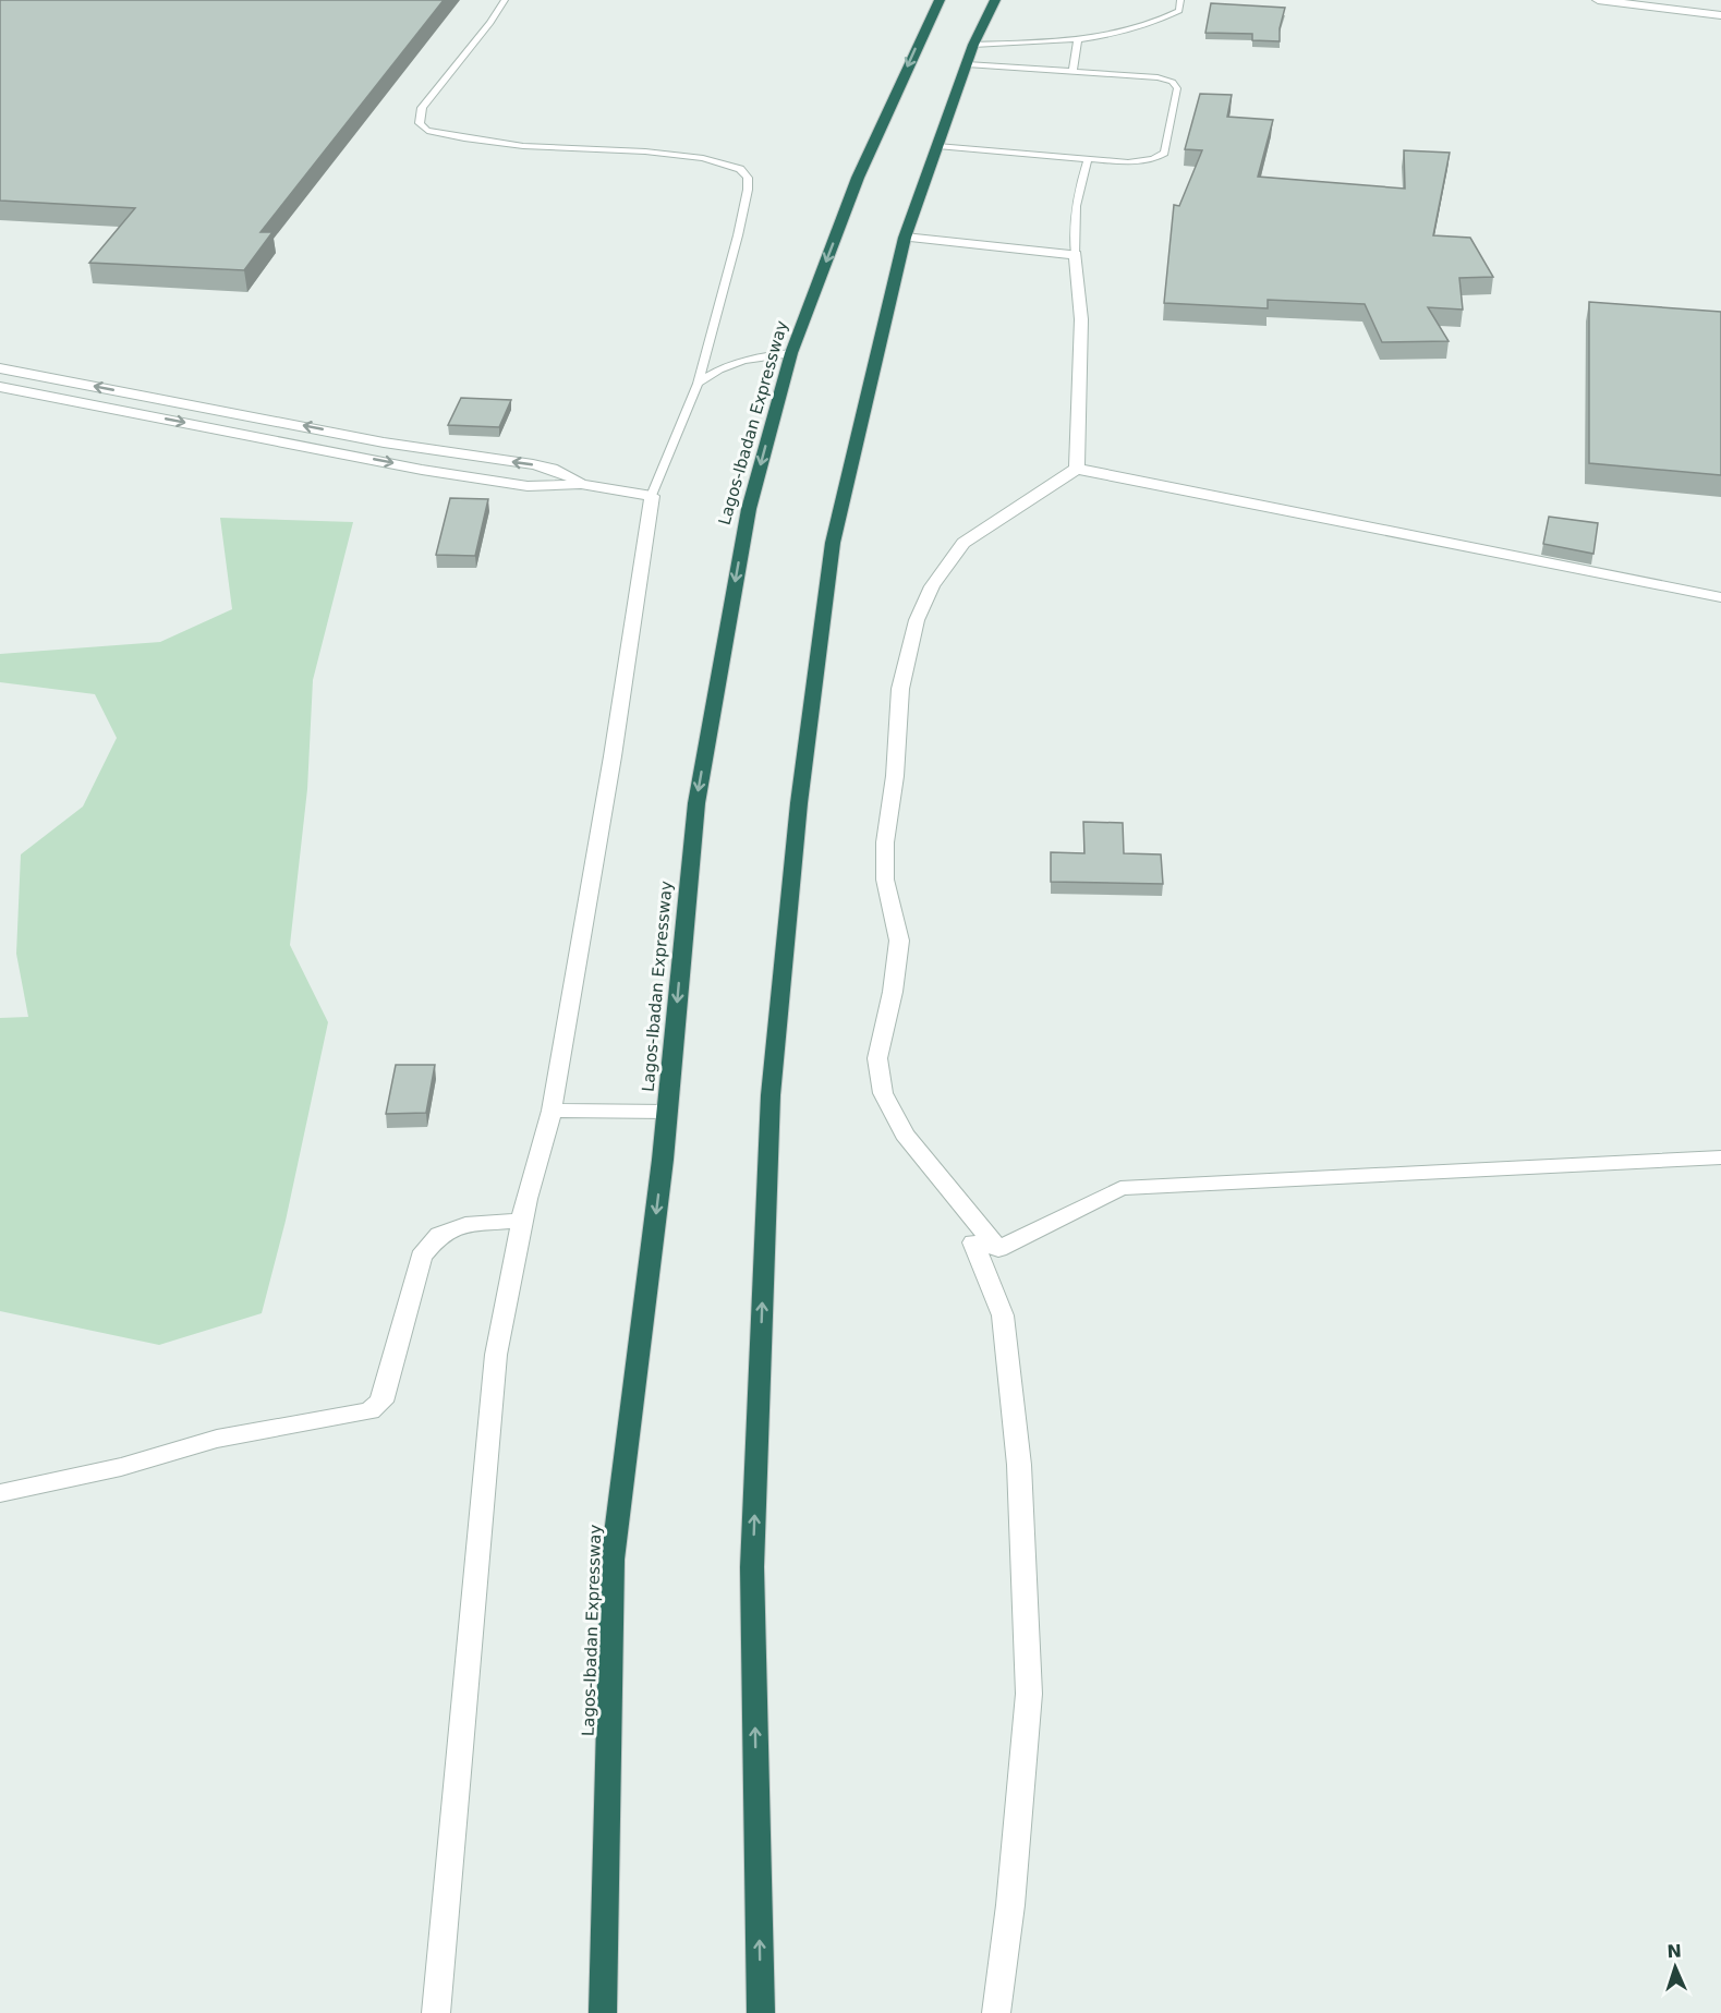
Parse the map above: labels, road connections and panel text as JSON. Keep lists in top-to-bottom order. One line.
{"streets":{"highway":["Lagos-Ibadan Expressway"]},"north":"top"}
